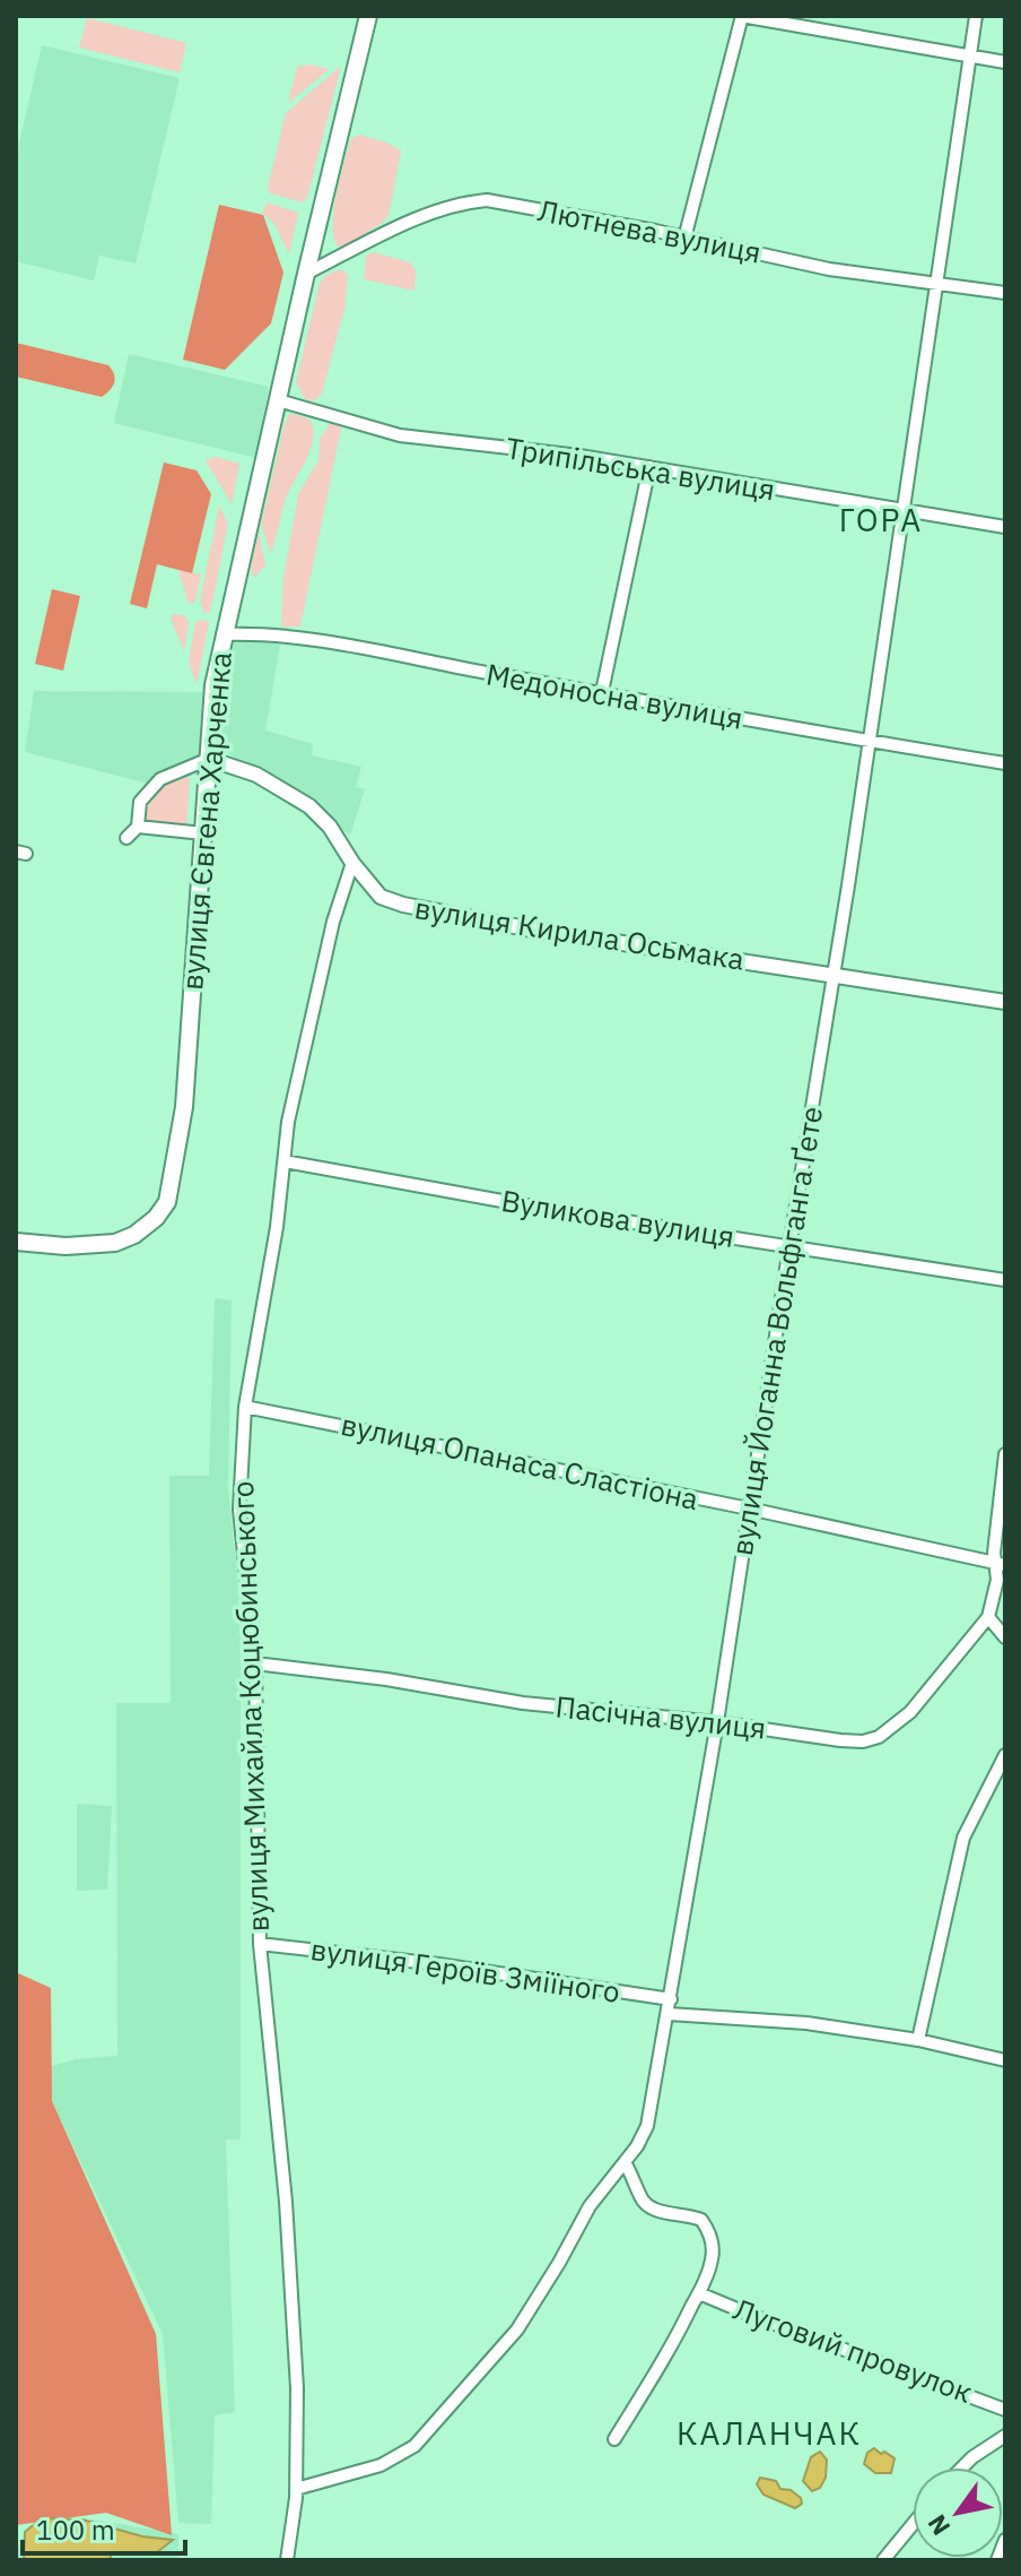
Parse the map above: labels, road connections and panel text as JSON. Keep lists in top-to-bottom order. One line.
{"streets":{"main road":["вулиця Євгена Харченка"],"street":["Лютнева вулиця","Трипільська вулиця","Медоносна вулиця","вулиця Кирила Осьмака","Вуликова вулиця","вулиця Йоганна Вольфганга Ґете","вулиця Опанаса Сластіона","вулиця Михайла Коцюбинського","Пасічна вулиця","вулиця Героїв Зміїного","Луговий провулок"]},"crossings":[["Лютнева вулиця","вулиця Євгена Харченка"],["Лютнева вулиця","вулиця Йоганна Вольфганга Ґете"],["Трипільська вулиця","вулиця Євгена Харченка"],["Трипільська вулиця","вулиця Йоганна Вольфганга Ґете"],["Медоносна вулиця","вулиця Євгена Харченка"],["Медоносна вулиця","вулиця Йоганна Вольфганга Ґете"],["вулиця Євгена Харченка","вулиця Кирила Осьмака"],["вулиця Кирила Осьмака","вулиця Йоганна Вольфганга Ґете"],["вулиця Кирила Осьмака","вулиця Михайла Коцюбинського"],["Вуликова вулиця","вулиця Йоганна Вольфганга Ґете"],["Вуликова вулиця","вулиця Михайла Коцюбинського"],["вулиця Йоганна Вольфганга Ґете","вулиця Опанаса Сластіона"],["вулиця Йоганна Вольфганга Ґете","вулиця Михайла Коцюбинського"],["вулиця Йоганна Вольфганга Ґете","Пасічна вулиця"],["вулиця Йоганна Вольфганга Ґете","вулиця Героїв Зміїного"],["вулиця Йоганна Вольфганга Ґете","Луговий провулок"],["вулиця Опанаса Сластіона","вулиця Михайла Коцюбинського"],["вулиця Михайла Коцюбинського","Пасічна вулиця"],["вулиця Михайла Коцюбинського","вулиця Героїв Зміїного"]],"districts":["ГОРА","КАЛАНЧАК"],"scale_bar":"100 m","north":"bottom left"}
